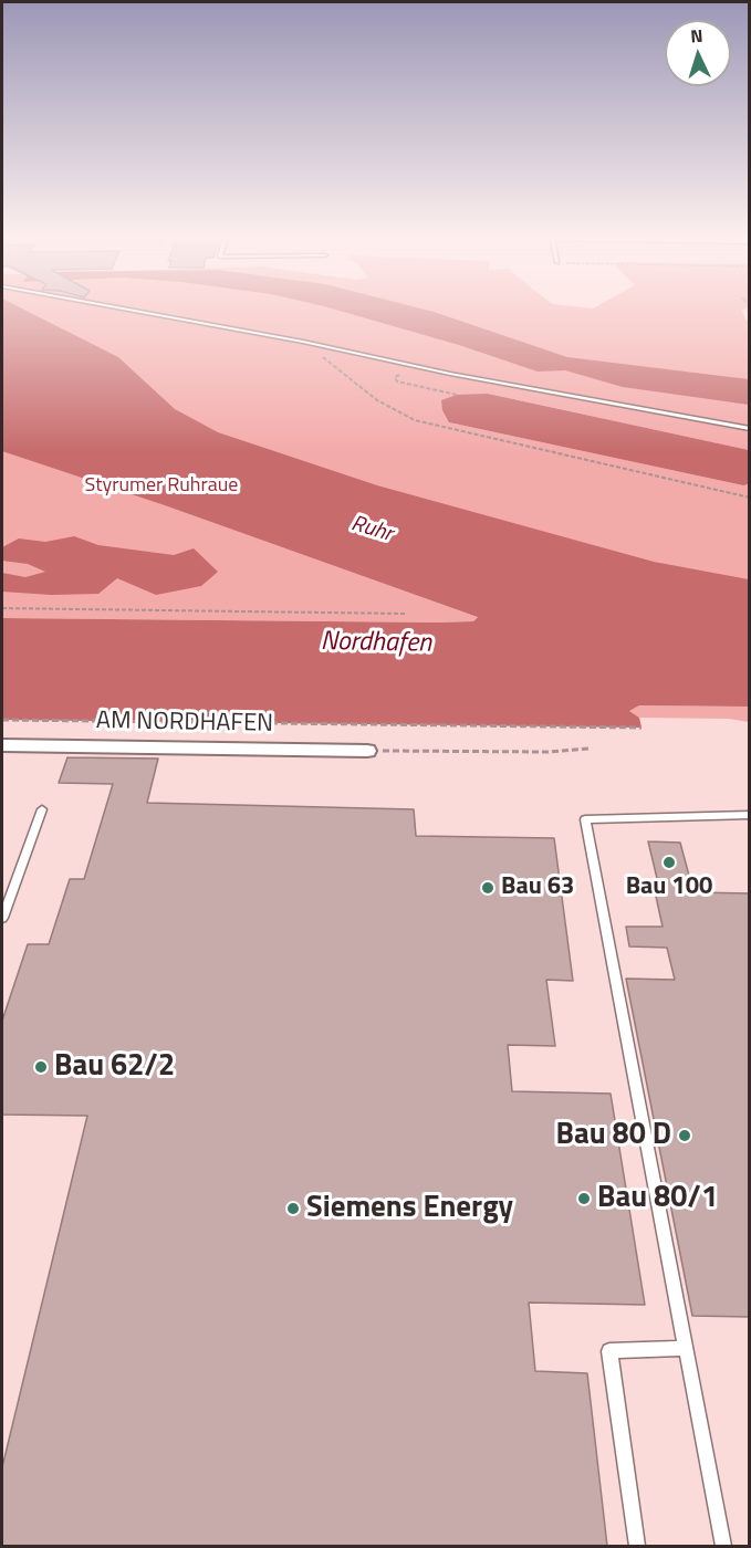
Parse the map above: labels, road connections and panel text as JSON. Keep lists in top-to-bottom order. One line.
{"streets":{"street":["AM NORDHAFEN"]},"water":["Ruhr","Nordhafen"],"parks":["Styrumer Ruhraue"],"places":["Bau 100","Bau 63","Bau 62/2","Bau 80 D","Bau 80/1","Siemens Energy"],"north":"top"}
